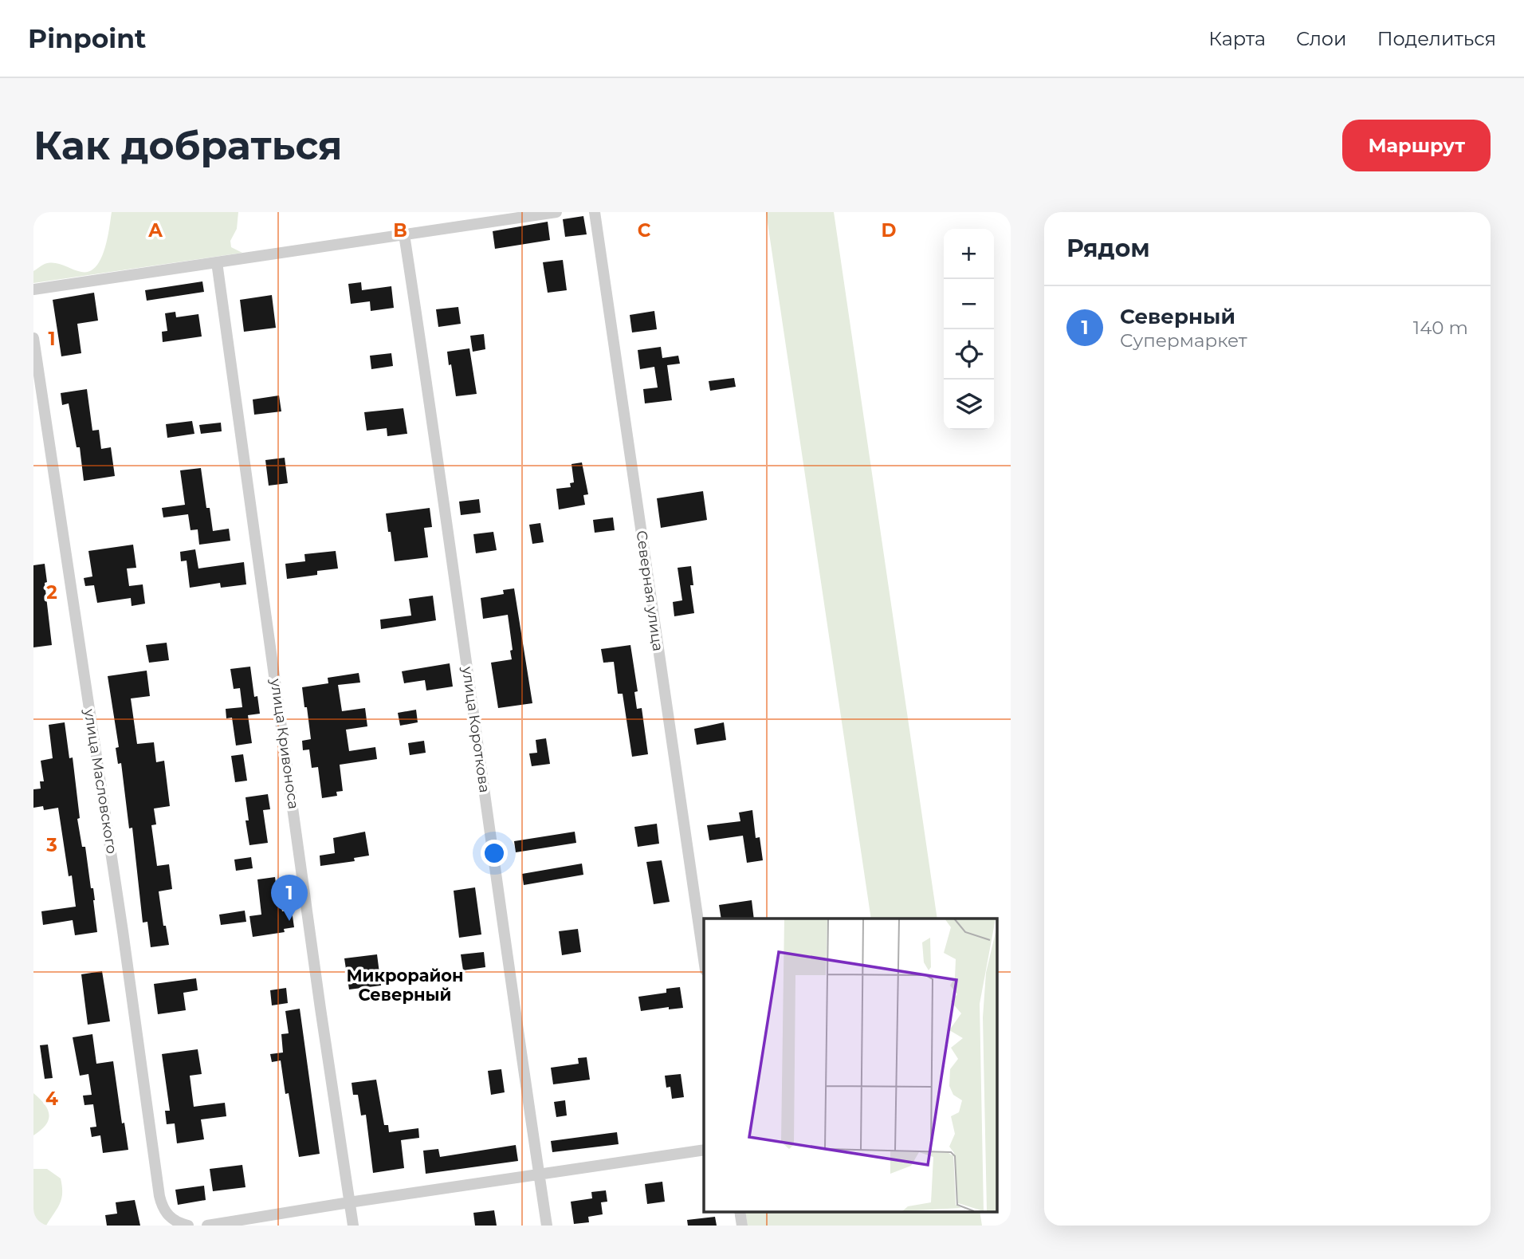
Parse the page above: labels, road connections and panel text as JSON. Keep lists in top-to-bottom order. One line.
{"streets":{"street":["Северная улица","улица Короткова","улица Кривоноса","улица Масловского"]},"districts":["Микрорайон Северный"],"page":{"header":"Pinpoint","nav":["Карта","Слои","Поделиться"],"buttons":"Маршрут","title":"Как добраться","heading":"Рядом","map_buttons":["+","−"],"list":[{"mark":"1","name":"Северный","note":"Супермаркет","value":"140 m"}],"pins":"1"},"grid":{"columns":["A","B","C","D"],"rows":["1","2","3","4"]}}
